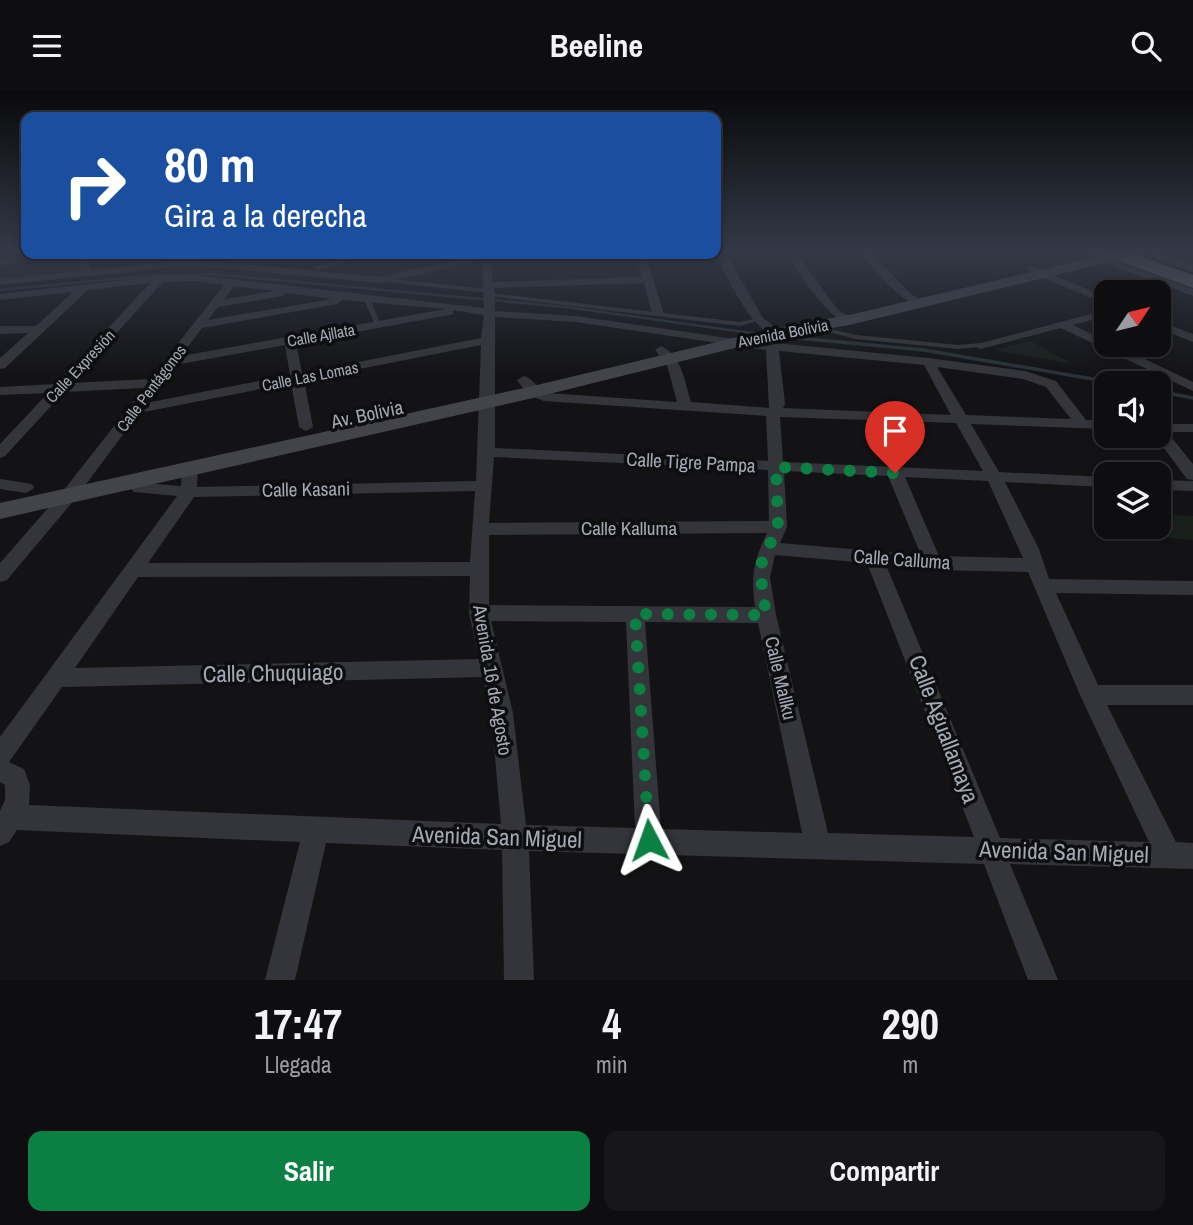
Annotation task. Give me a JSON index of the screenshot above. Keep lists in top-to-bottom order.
{
  "streets": {
    "street": [
      "Avenida Bolivia",
      "Calle Ajllata",
      "Calle Expresión",
      "Calle Las Lomas",
      "Calle Pentágonos",
      "Av. Bolivia",
      "Calle Tigre Pampa",
      "Calle Kasani",
      "Calle Kalluma",
      "Calle Calluma",
      "Calle Chuquiago",
      "Calle Mallku",
      "Avenida 16 de Agosto",
      "Calle Aguallamaya",
      "Avenida San Miguel"
    ]
  },
  "crossings": [
    ["Avenida Bolivia", "Av. Bolivia"],
    ["Avenida Bolivia", "Calle Mallku"],
    ["Calle Ajllata", "Calle Pentágonos"],
    ["Calle Las Lomas", "Calle Pentágonos"],
    ["Calle Las Lomas", "Avenida 16 de Agosto"],
    ["Calle Pentágonos", "Av. Bolivia"],
    ["Av. Bolivia", "Calle Kasani"],
    ["Av. Bolivia", "Avenida 16 de Agosto"],
    ["Calle Tigre Pampa", "Calle Mallku"],
    ["Calle Tigre Pampa", "Avenida 16 de Agosto"],
    ["Calle Kasani", "Avenida 16 de Agosto"],
    ["Calle Kalluma", "Calle Mallku"],
    ["Calle Kalluma", "Avenida 16 de Agosto"],
    ["Calle Calluma", "Calle Mallku"],
    ["Calle Calluma", "Calle Aguallamaya"],
    ["Calle Chuquiago", "Avenida 16 de Agosto"],
    ["Calle Mallku", "Avenida San Miguel"],
    ["Avenida 16 de Agosto", "Avenida San Miguel"],
    ["Calle Aguallamaya", "Avenida San Miguel"]
  ],
  "north": "top right",
  "page": {
    "header": "Beeline",
    "turn": ["80 m", "Gira a la derecha"],
    "eta": [
      "17:47",
      "Llegada",
      "4",
      "min",
      "290",
      "m"
    ],
    "buttons": ["Salir", "Compartir"]
  }
}
